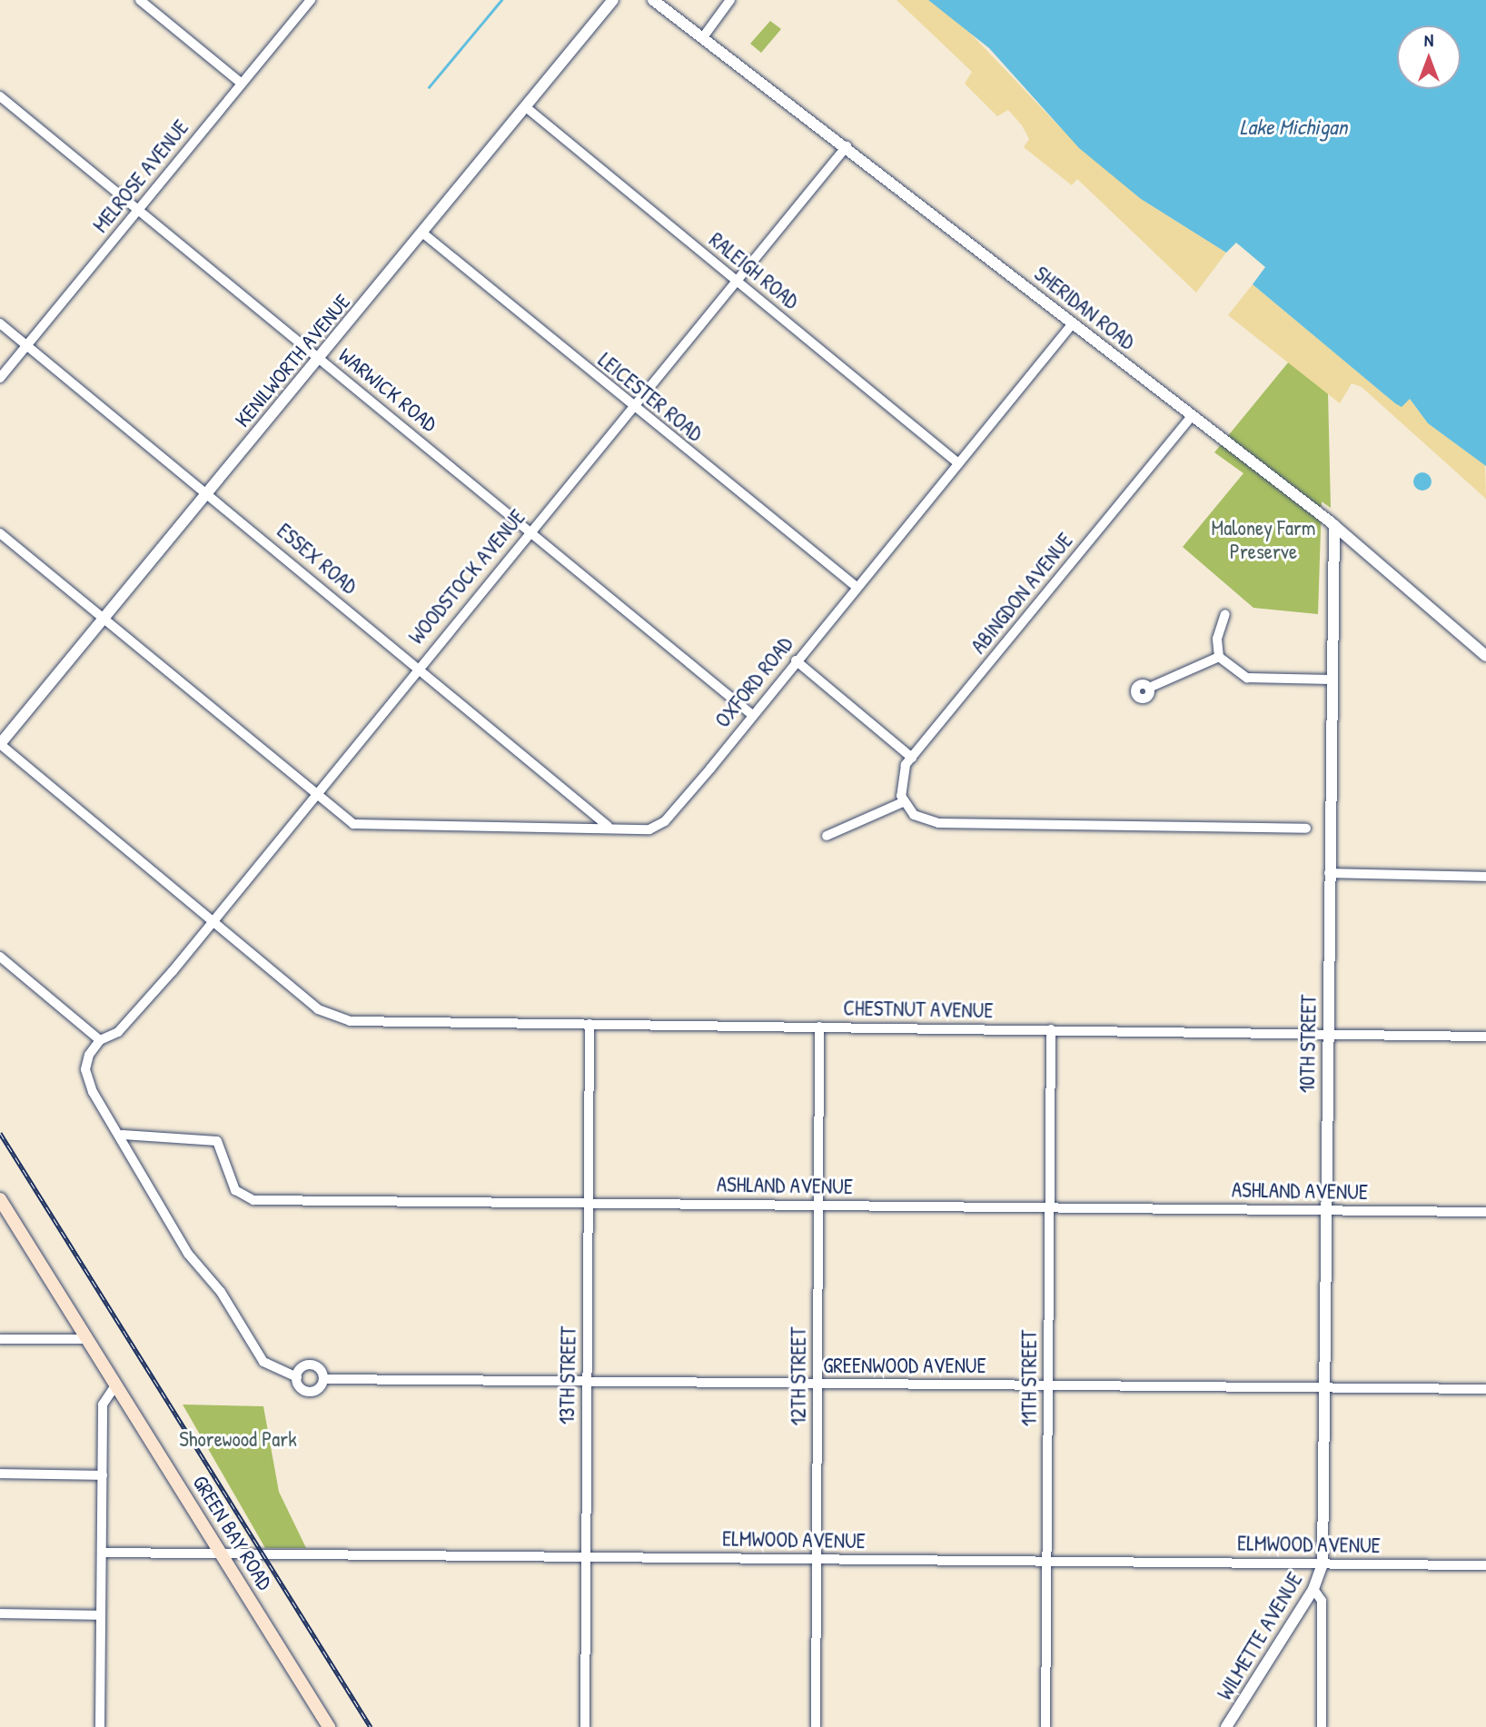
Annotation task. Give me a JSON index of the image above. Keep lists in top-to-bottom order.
{
  "streets": {
    "main road": ["GREEN BAY ROAD"],
    "street": [
      "MELROSE AVENUE",
      "RALEIGH ROAD",
      "SHERIDAN ROAD",
      "KENILWORTH AVENUE",
      "WARWICK ROAD",
      "LEICESTER ROAD",
      "ESSEX ROAD",
      "WOODSTOCK AVENUE",
      "ABINGDON AVENUE",
      "OXFORD ROAD",
      "CHESTNUT AVENUE",
      "10TH STREET",
      "ASHLAND AVENUE",
      "GREENWOOD AVENUE",
      "13TH STREET",
      "12TH STREET",
      "11TH STREET",
      "ELMWOOD AVENUE",
      "WILMETTE AVENUE"
    ]
  },
  "crossings": [
    ["MELROSE AVENUE", "WARWICK ROAD"],
    ["MELROSE AVENUE", "ESSEX ROAD"],
    ["RALEIGH ROAD", "KENILWORTH AVENUE"],
    ["RALEIGH ROAD", "WOODSTOCK AVENUE"],
    ["RALEIGH ROAD", "OXFORD ROAD"],
    ["SHERIDAN ROAD", "WOODSTOCK AVENUE"],
    ["SHERIDAN ROAD", "ABINGDON AVENUE"],
    ["SHERIDAN ROAD", "OXFORD ROAD"],
    ["SHERIDAN ROAD", "10TH STREET"],
    ["KENILWORTH AVENUE", "WARWICK ROAD"],
    ["KENILWORTH AVENUE", "LEICESTER ROAD"],
    ["KENILWORTH AVENUE", "ESSEX ROAD"],
    ["KENILWORTH AVENUE", "CHESTNUT AVENUE"],
    ["WARWICK ROAD", "WOODSTOCK AVENUE"],
    ["WARWICK ROAD", "OXFORD ROAD"],
    ["LEICESTER ROAD", "WOODSTOCK AVENUE"],
    ["LEICESTER ROAD", "OXFORD ROAD"],
    ["ESSEX ROAD", "WOODSTOCK AVENUE"],
    ["ESSEX ROAD", "OXFORD ROAD"],
    ["WOODSTOCK AVENUE", "OXFORD ROAD"],
    ["WOODSTOCK AVENUE", "CHESTNUT AVENUE"],
    ["CHESTNUT AVENUE", "10TH STREET"],
    ["CHESTNUT AVENUE", "13TH STREET"],
    ["CHESTNUT AVENUE", "12TH STREET"],
    ["CHESTNUT AVENUE", "11TH STREET"],
    ["10TH STREET", "ASHLAND AVENUE"],
    ["10TH STREET", "GREENWOOD AVENUE"],
    ["10TH STREET", "ELMWOOD AVENUE"],
    ["10TH STREET", "WILMETTE AVENUE"],
    ["ASHLAND AVENUE", "13TH STREET"],
    ["ASHLAND AVENUE", "12TH STREET"],
    ["ASHLAND AVENUE", "11TH STREET"],
    ["GREENWOOD AVENUE", "13TH STREET"],
    ["GREENWOOD AVENUE", "12TH STREET"],
    ["GREENWOOD AVENUE", "11TH STREET"],
    ["13TH STREET", "ELMWOOD AVENUE"],
    ["12TH STREET", "ELMWOOD AVENUE"],
    ["11TH STREET", "ELMWOOD AVENUE"],
    ["GREEN BAY ROAD", "ELMWOOD AVENUE"],
    ["ELMWOOD AVENUE", "WILMETTE AVENUE"]
  ],
  "water": ["Lake Michigan"],
  "parks": ["Maloney Farm Preserve", "Shorewood Park"],
  "north": "top"
}
